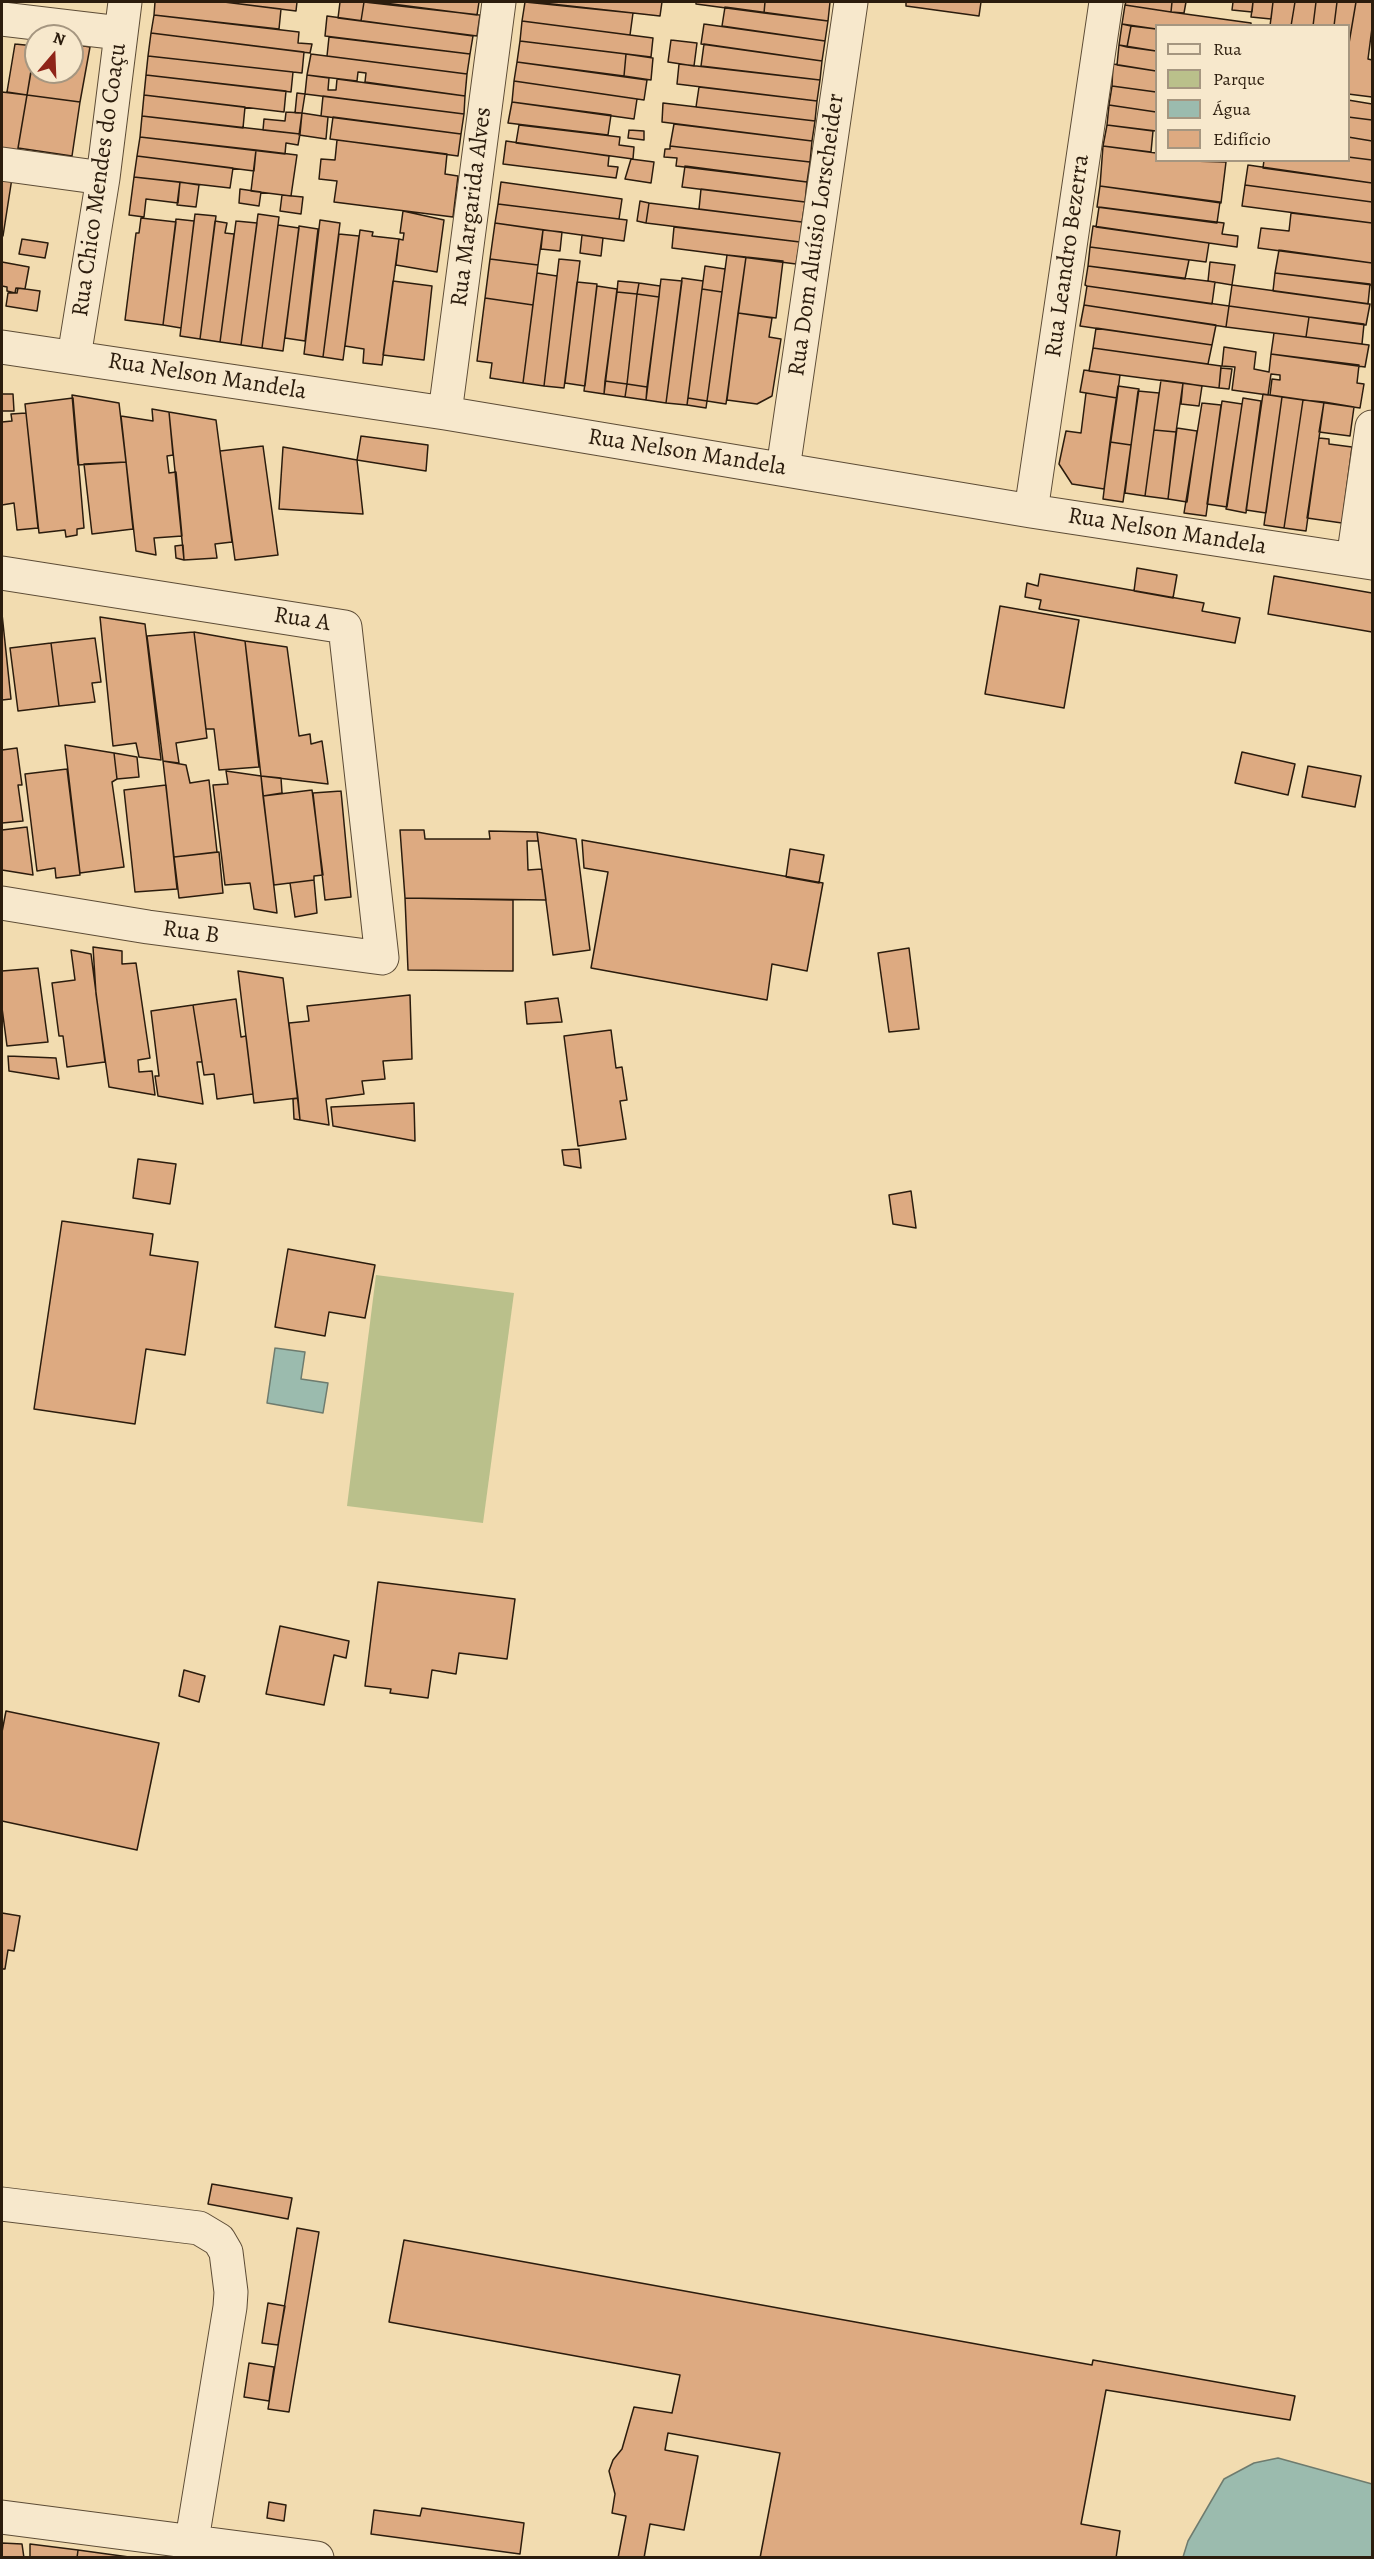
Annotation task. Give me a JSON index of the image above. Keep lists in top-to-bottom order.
{
  "streets": {
    "street": [
      "Rua Chico Mendes do Coaçu",
      "Rua Margarida Alves",
      "Rua Dom Aluísio Lorscheider",
      "Rua Leandro Bezerra",
      "Rua Nelson Mandela",
      "Rua A",
      "Rua B"
    ]
  },
  "crossings": [
    ["Rua Chico Mendes do Coaçu", "Rua Nelson Mandela"],
    ["Rua Margarida Alves", "Rua Nelson Mandela"],
    ["Rua Dom Aluísio Lorscheider", "Rua Nelson Mandela"],
    ["Rua Leandro Bezerra", "Rua Nelson Mandela"],
    ["Rua A", "Rua B"]
  ],
  "legend": [
    "Rua",
    "Parque",
    "Água",
    "Edifício"
  ],
  "north": "top"
}
